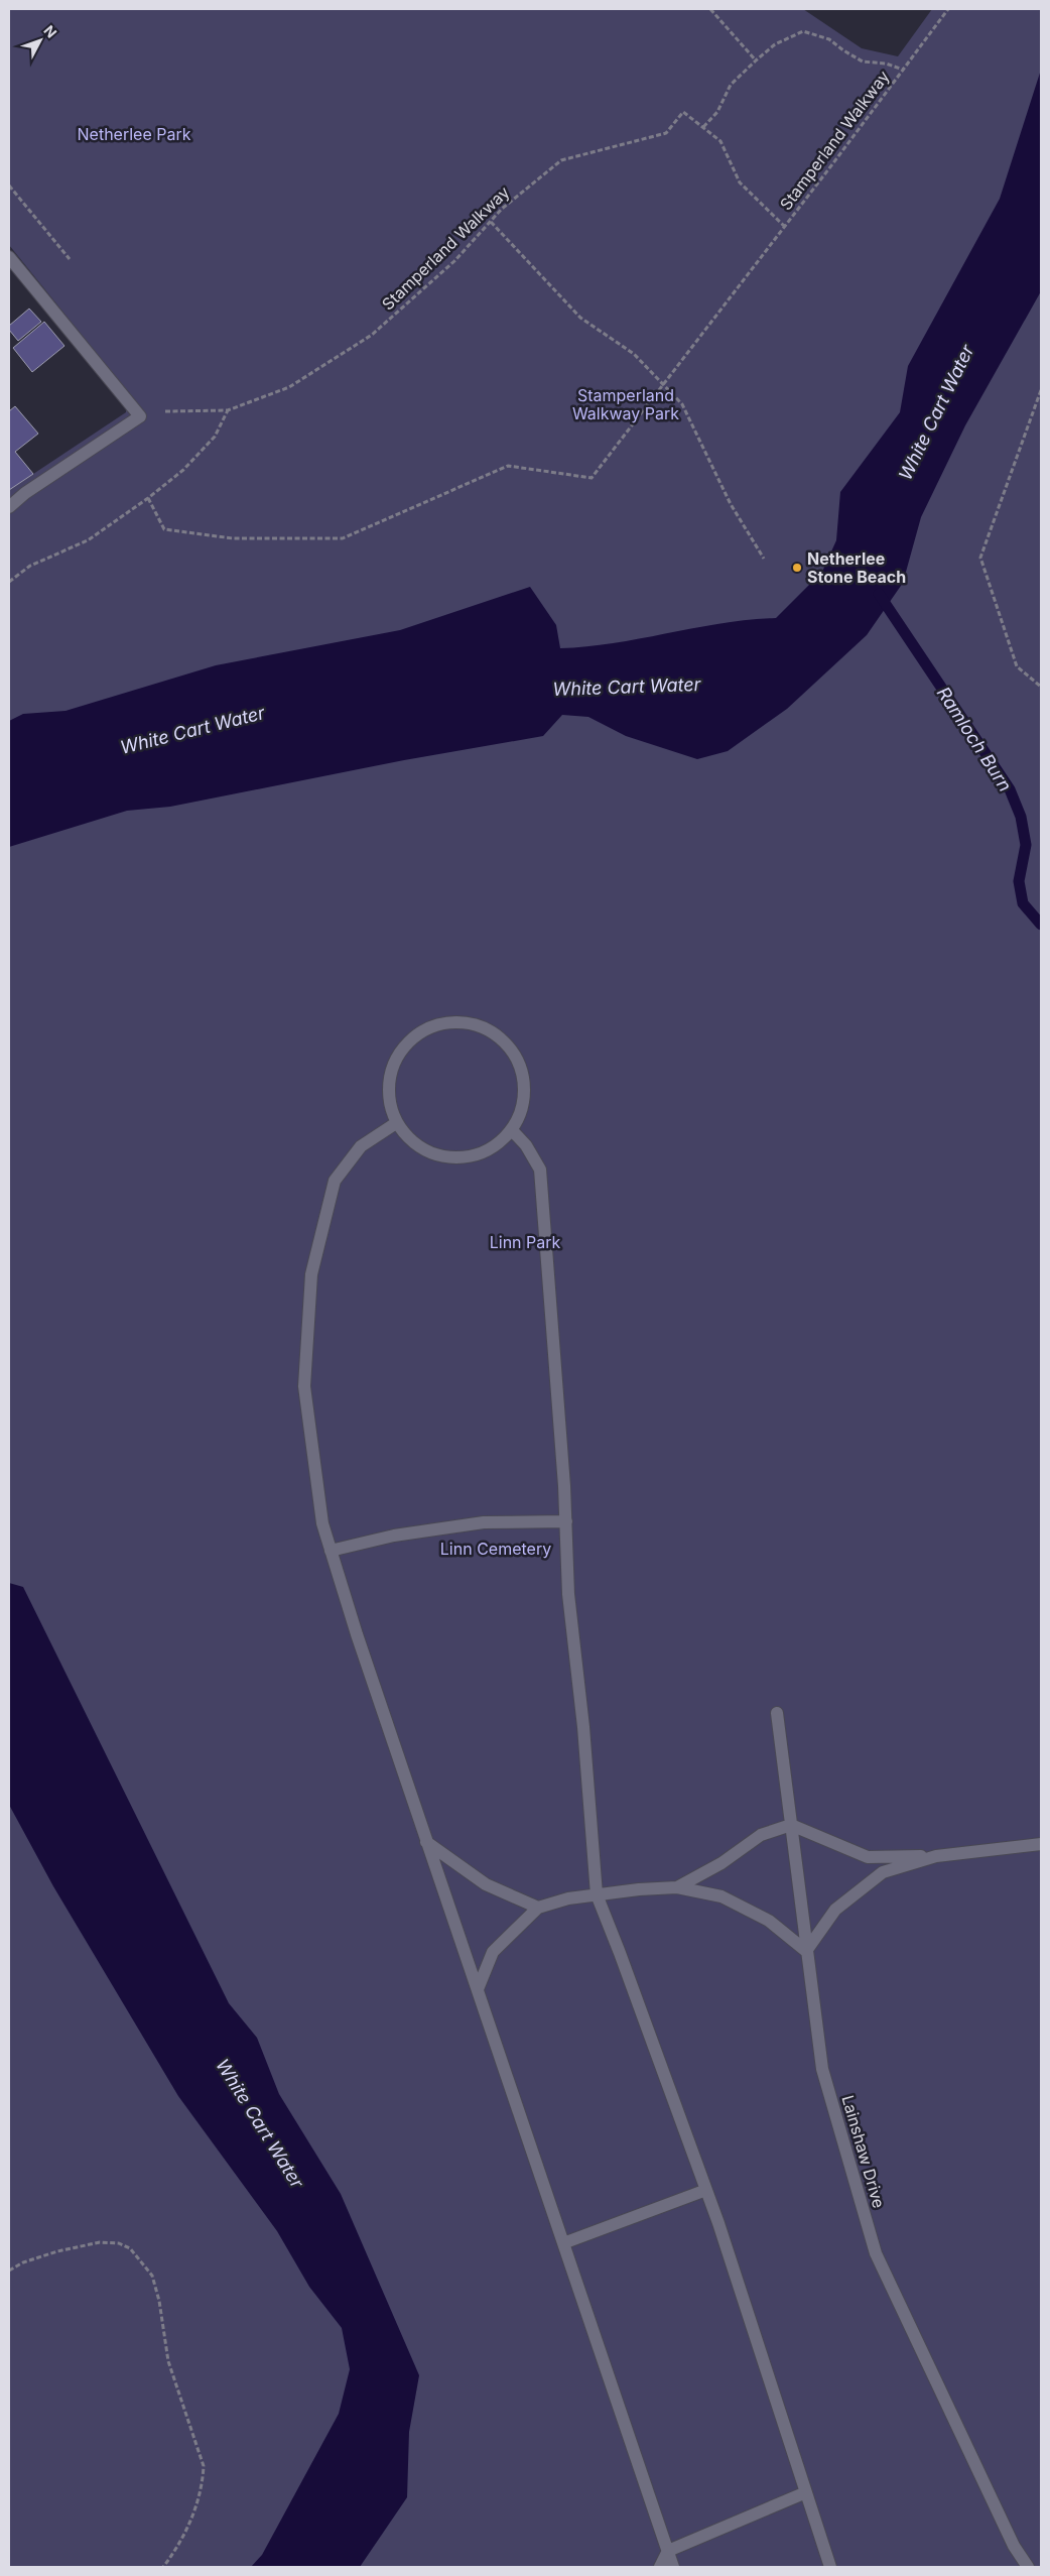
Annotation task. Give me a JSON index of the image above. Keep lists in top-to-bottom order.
{
  "streets": {
    "lane": ["Lainshaw Drive"],
    "path": ["Stamperland Walkway"]
  },
  "water": ["White Cart Water", "Ramloch Burn"],
  "parks": [
    "Netherlee Park",
    "Stamperland Walkway Park",
    "Linn Park",
    "Linn Cemetery"
  ],
  "places": ["Netherlee Stone Beach"],
  "north": "top right"
}
